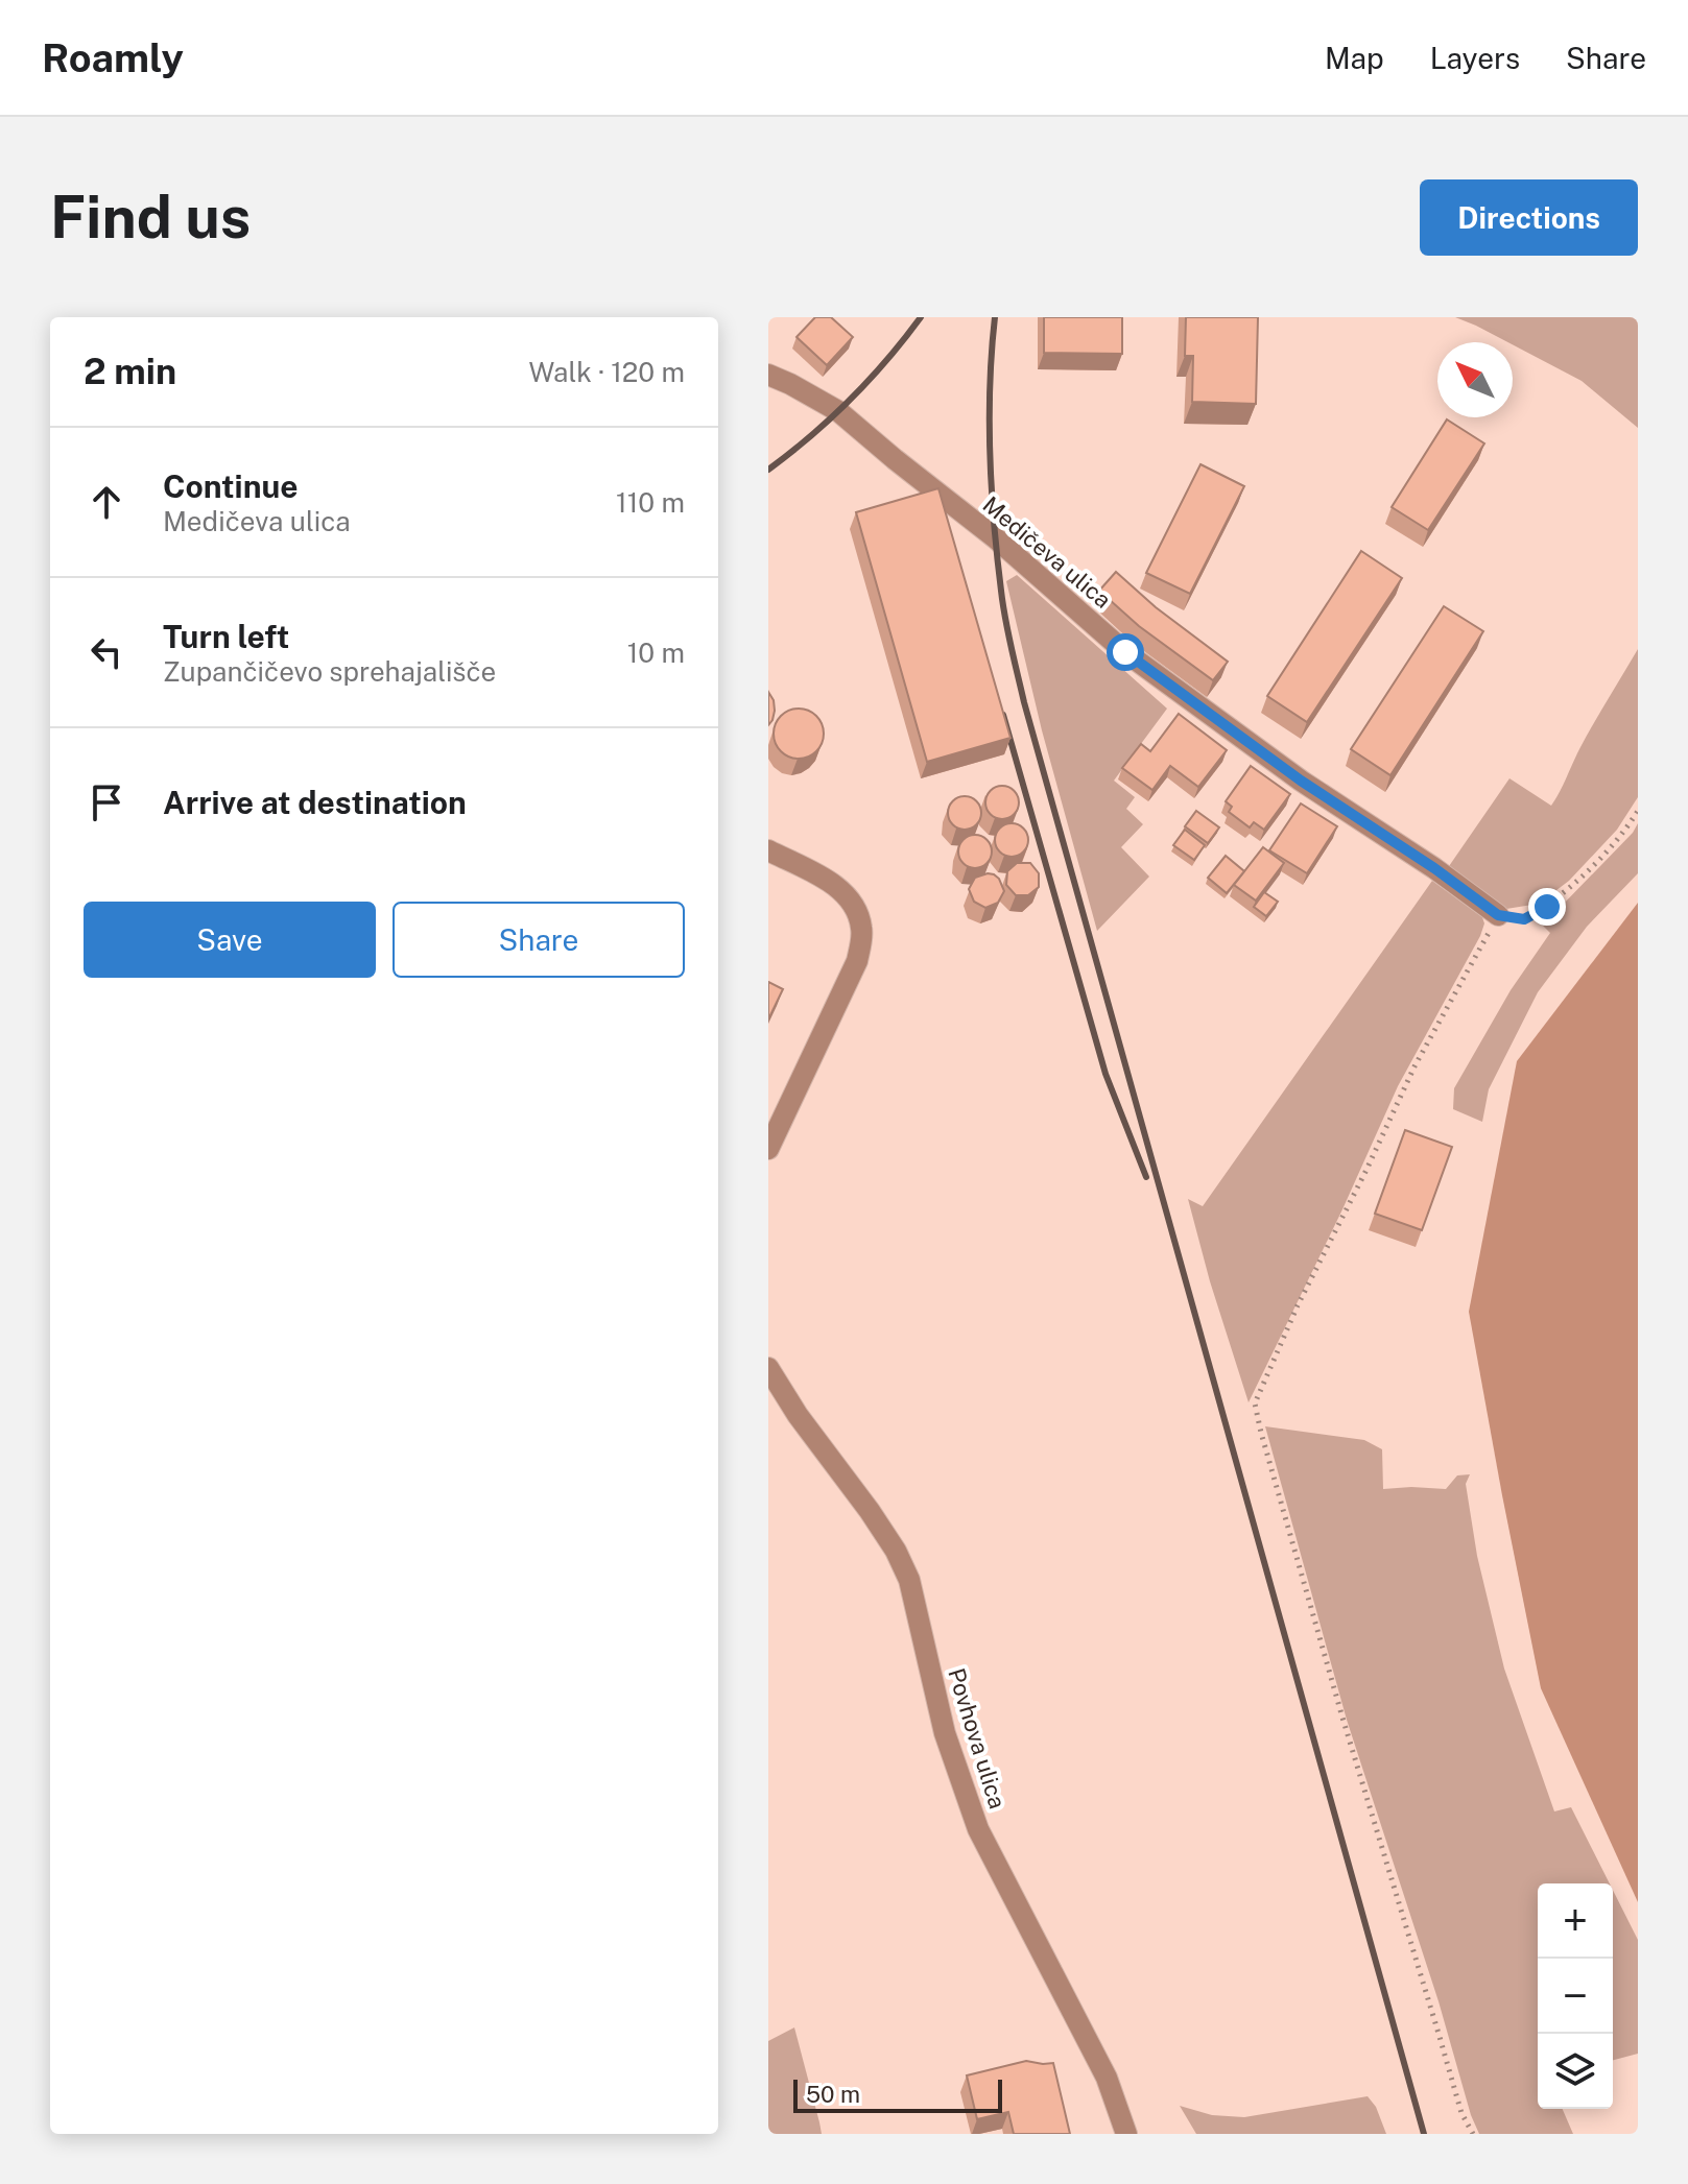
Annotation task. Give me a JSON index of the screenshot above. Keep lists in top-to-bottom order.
{
  "streets": {
    "street": ["Medičeva ulica", "Povhova ulica"]
  },
  "scale_bar": "50 m",
  "north": "top left",
  "page": {
    "header": "Roamly",
    "nav": ["Map", "Layers", "Share"],
    "buttons": [
      "Directions",
      ["Save", "Share"]
    ],
    "title": "Find us",
    "heading": ["2 min", "Walk · 120 m"],
    "list": [
      ["Continue", "Medičeva ulica", "110 m"],
      ["Turn left", "Zupančičevo sprehajališče", "10 m"],
      "Arrive at destination"
    ],
    "map_buttons": ["+", "−"],
    "scale": "50 m"
  }
}
